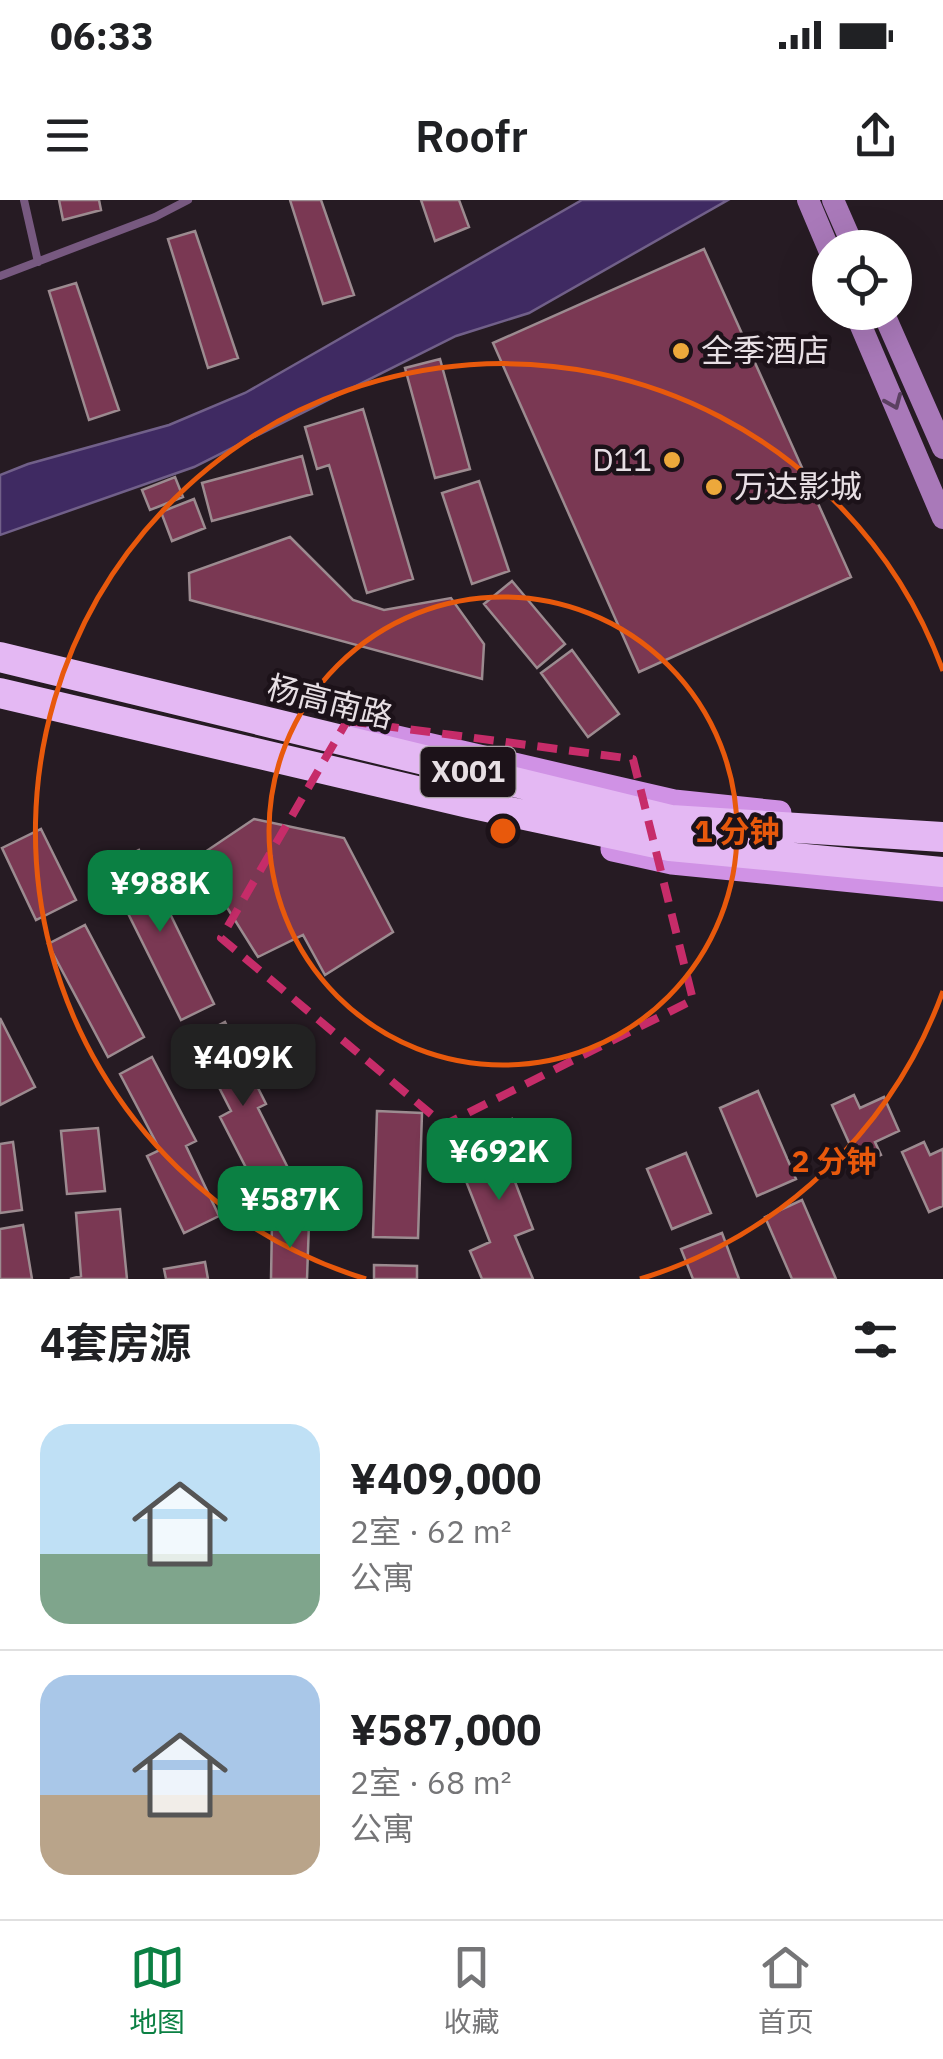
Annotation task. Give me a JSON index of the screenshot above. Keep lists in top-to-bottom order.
{
  "streets": {
    "highway": ["杨高南路", "X001"]
  },
  "places": ["全季酒店", "D11", "万达影城"],
  "page": {
    "status": "06:33",
    "header": "Roofr",
    "price": [
      "¥988K",
      "¥409K",
      "¥692K",
      "¥587K"
    ],
    "heading": "4套房源",
    "list": [
      {
        "name": "¥409,000",
        "note": "2室 · 62 m² · 公寓"
      },
      {
        "name": "¥587,000",
        "note": "2室 · 68 m² · 公寓"
      }
    ],
    "tabs": ["地图", "收藏", "首页"]
  },
  "rings": ["1 分钟", "2 分钟"]
}
